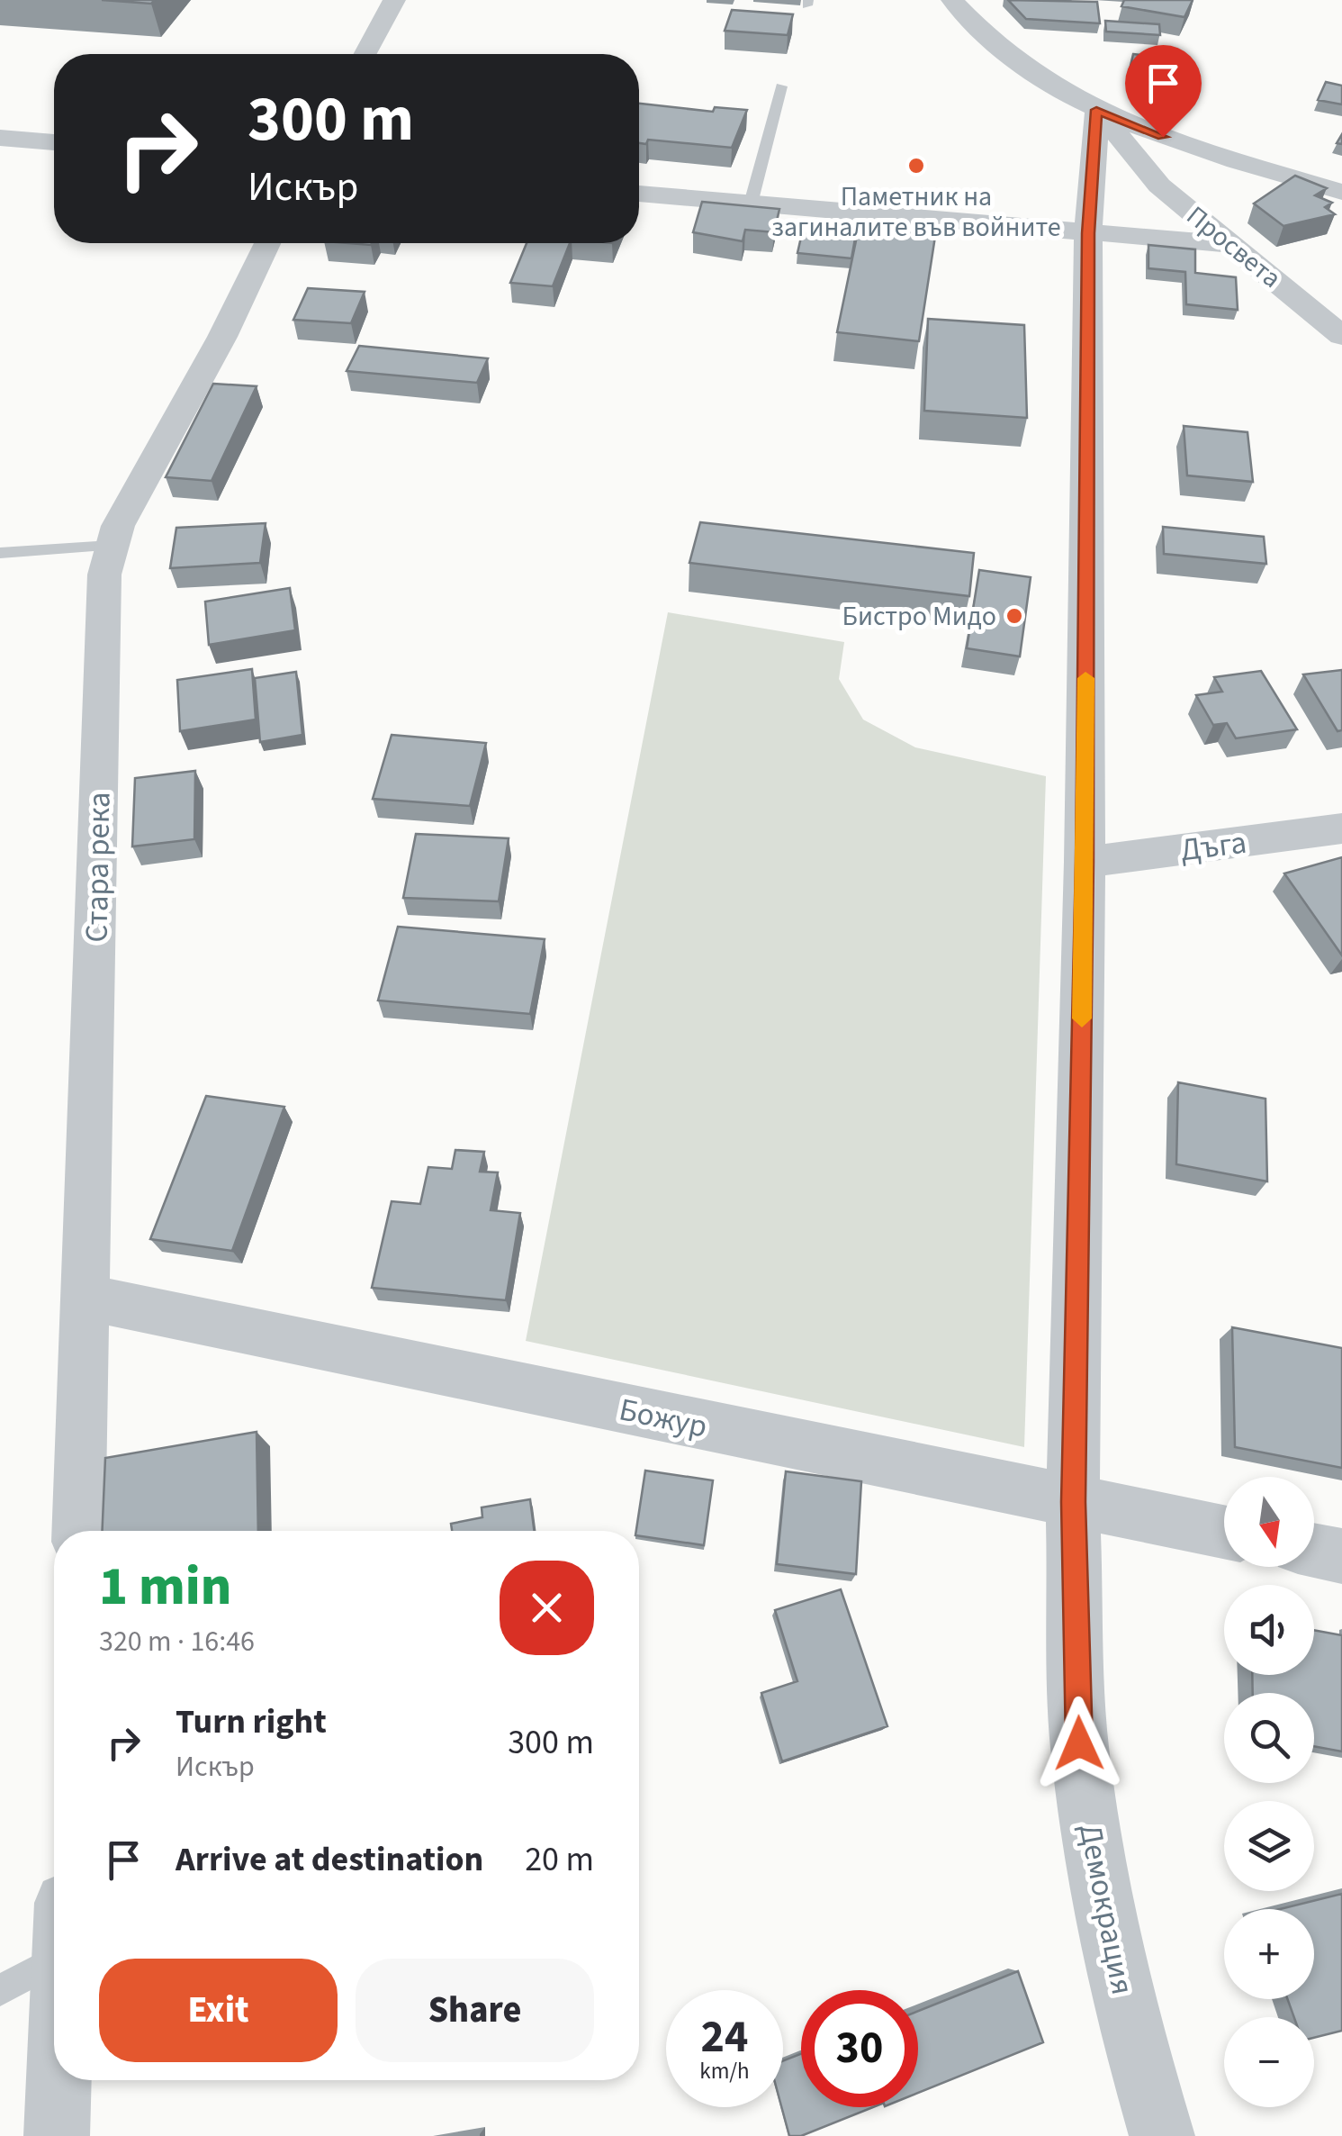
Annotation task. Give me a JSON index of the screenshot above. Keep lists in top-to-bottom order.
{
  "streets": {
    "street": [
      "Просвета",
      "Дъга",
      "Стара река",
      "Божур",
      "Демокрация"
    ]
  },
  "crossings": [
    ["Просвета", "Демокрация"],
    ["Дъга", "Демокрация"],
    ["Стара река", "Божур"],
    ["Божур", "Демокрация"]
  ],
  "places": ["Паметник на загиналите във войните", "Бистро Мидо"],
  "north": "bottom",
  "page": {
    "turn": ["300 m", "Искър"],
    "map_buttons": ["+", "−"],
    "heading": ["1 min", "320 m · 16:46"],
    "list": [
      {
        "name": "Turn right",
        "note": "Искър",
        "value": "300 m"
      },
      {
        "name": "Arrive at destination",
        "value": "20 m"
      }
    ],
    "buttons": ["Exit", "Share"],
    "speed": "24 km/h",
    "limit": "30"
  }
}
